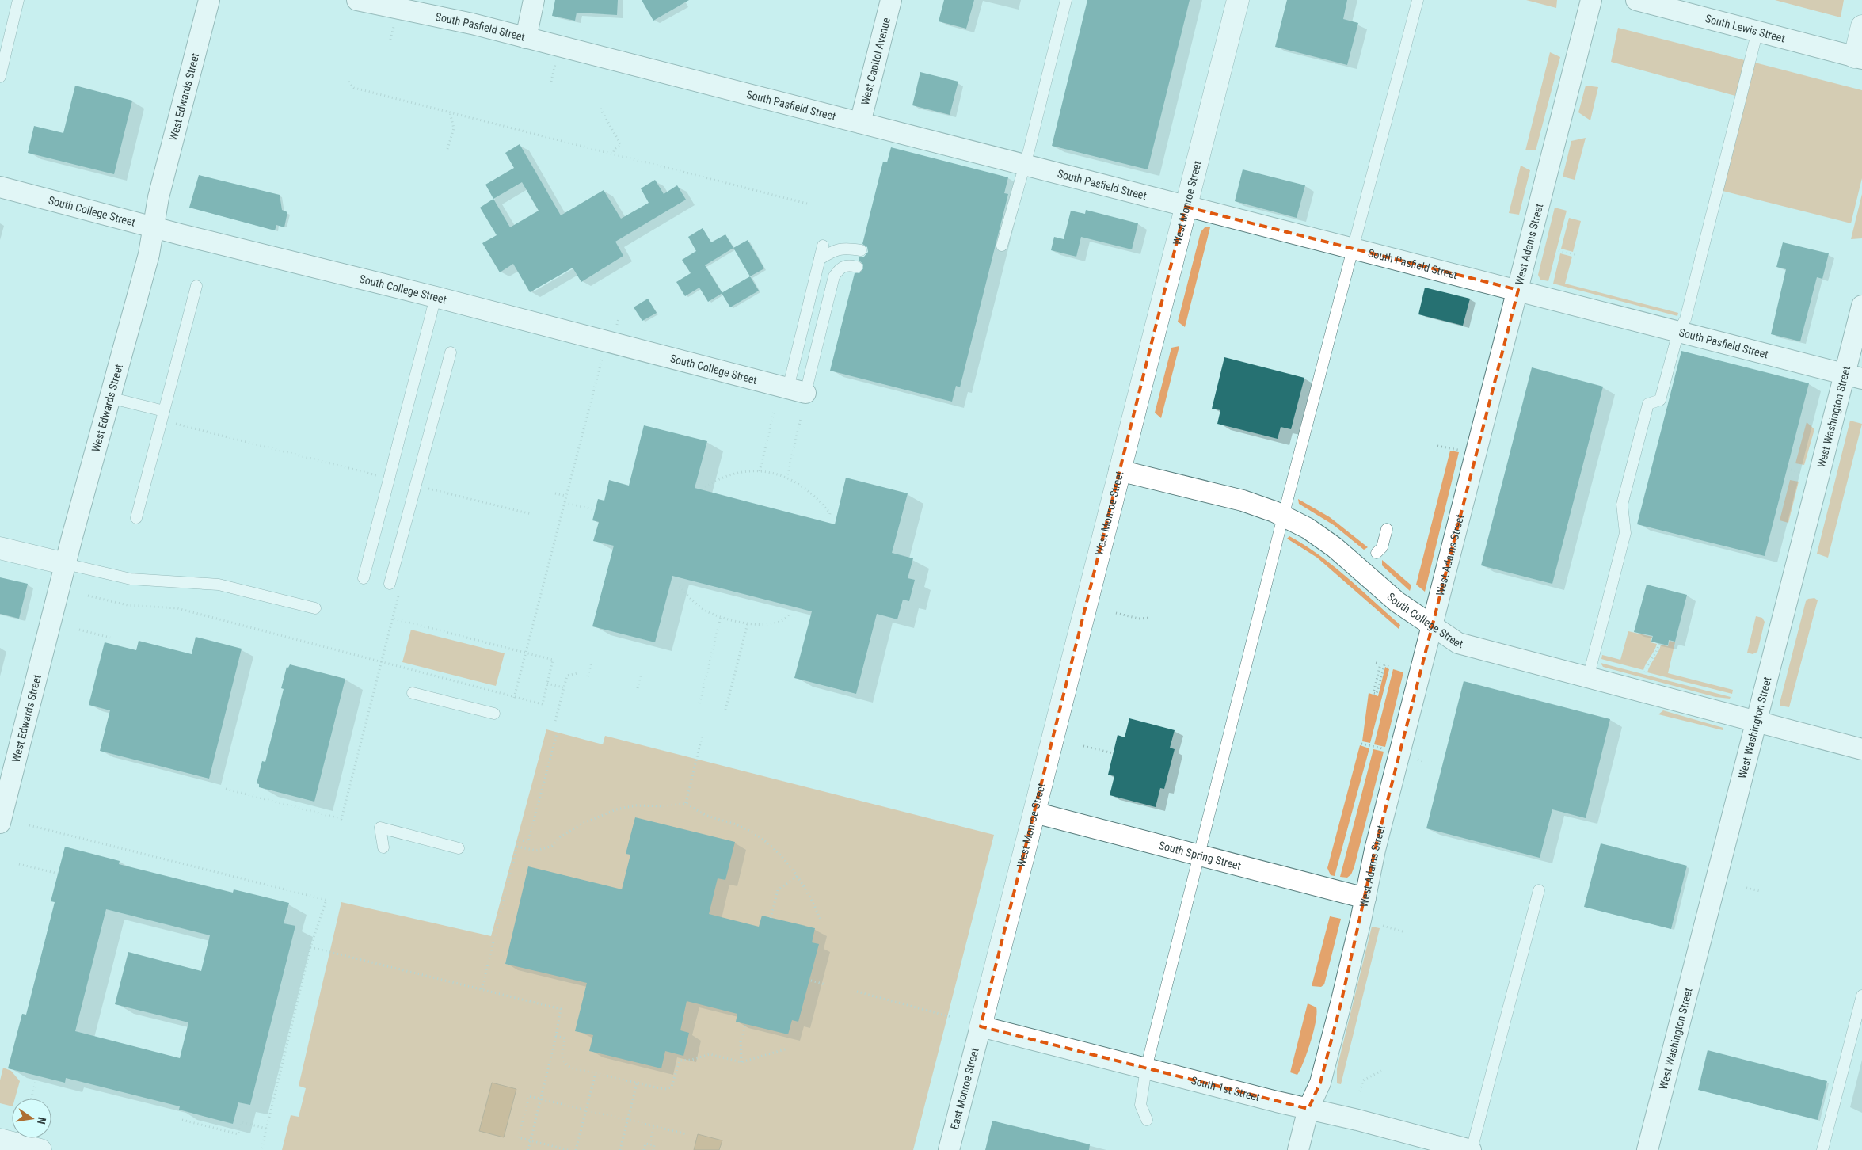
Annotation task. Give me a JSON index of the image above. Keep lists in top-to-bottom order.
{
  "streets": {
    "street": [
      "South Pasfield Street",
      "South Lewis Street",
      "West Capitol Avenue",
      "West Edwards Street",
      "West Monroe Street",
      "South College Street",
      "West Adams Street",
      "West Washington Street",
      "South Spring Street",
      "East Monroe Street",
      "South 1st Street"
    ]
  },
  "crossings": [
    ["South Pasfield Street", "West Capitol Avenue"],
    ["South Pasfield Street", "West Monroe Street"],
    ["South Pasfield Street", "West Adams Street"],
    ["South Pasfield Street", "West Washington Street"],
    ["West Edwards Street", "South College Street"],
    ["West Monroe Street", "South College Street"],
    ["West Monroe Street", "South Spring Street"],
    ["West Monroe Street", "East Monroe Street"],
    ["West Monroe Street", "South 1st Street"],
    ["South College Street", "West Adams Street"],
    ["South College Street", "West Washington Street"],
    ["West Adams Street", "South Spring Street"],
    ["West Adams Street", "South 1st Street"],
    ["East Monroe Street", "South 1st Street"]
  ],
  "north": "right"
}
